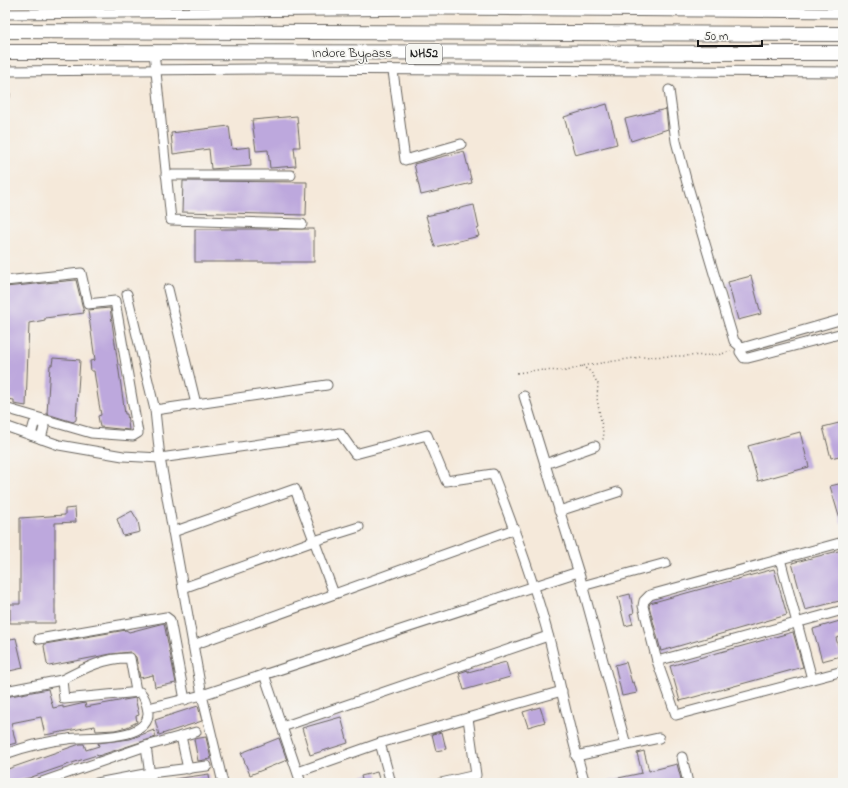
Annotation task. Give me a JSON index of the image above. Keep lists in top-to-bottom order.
{
  "streets": {
    "highway": ["Indore Bypass", "NH52"]
  },
  "scale_bar": "50 m"
}
